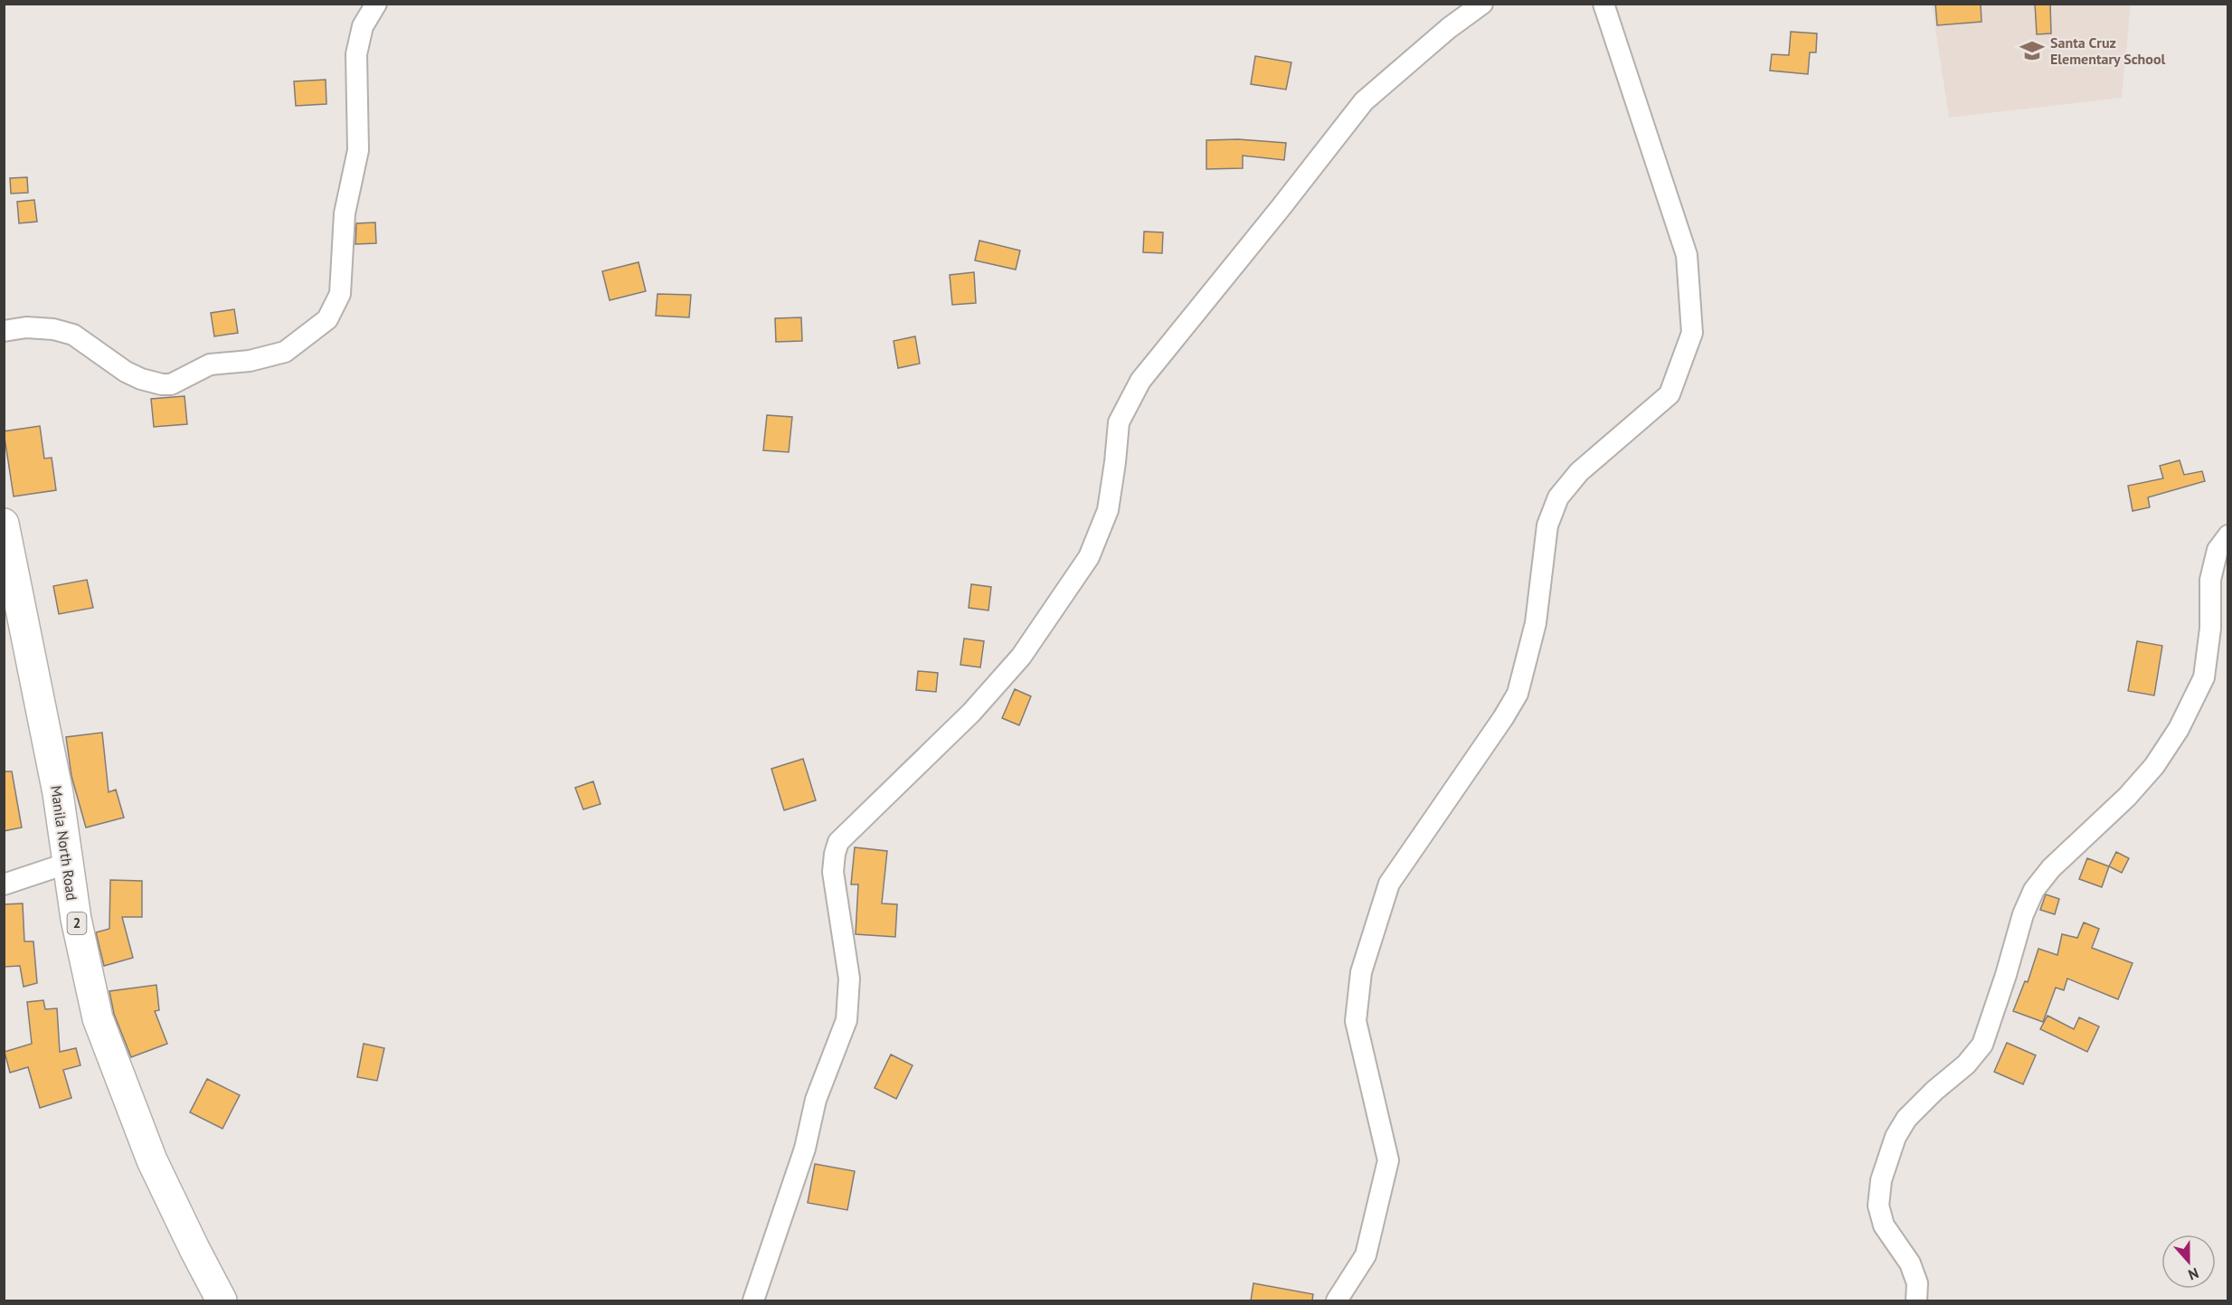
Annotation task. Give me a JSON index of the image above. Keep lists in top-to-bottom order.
{
  "streets": {
    "highway": ["Manila North Road", "2"]
  },
  "places": {
    "school or university": ["Santa Cruz Elementary School"]
  },
  "north": "bottom"
}
